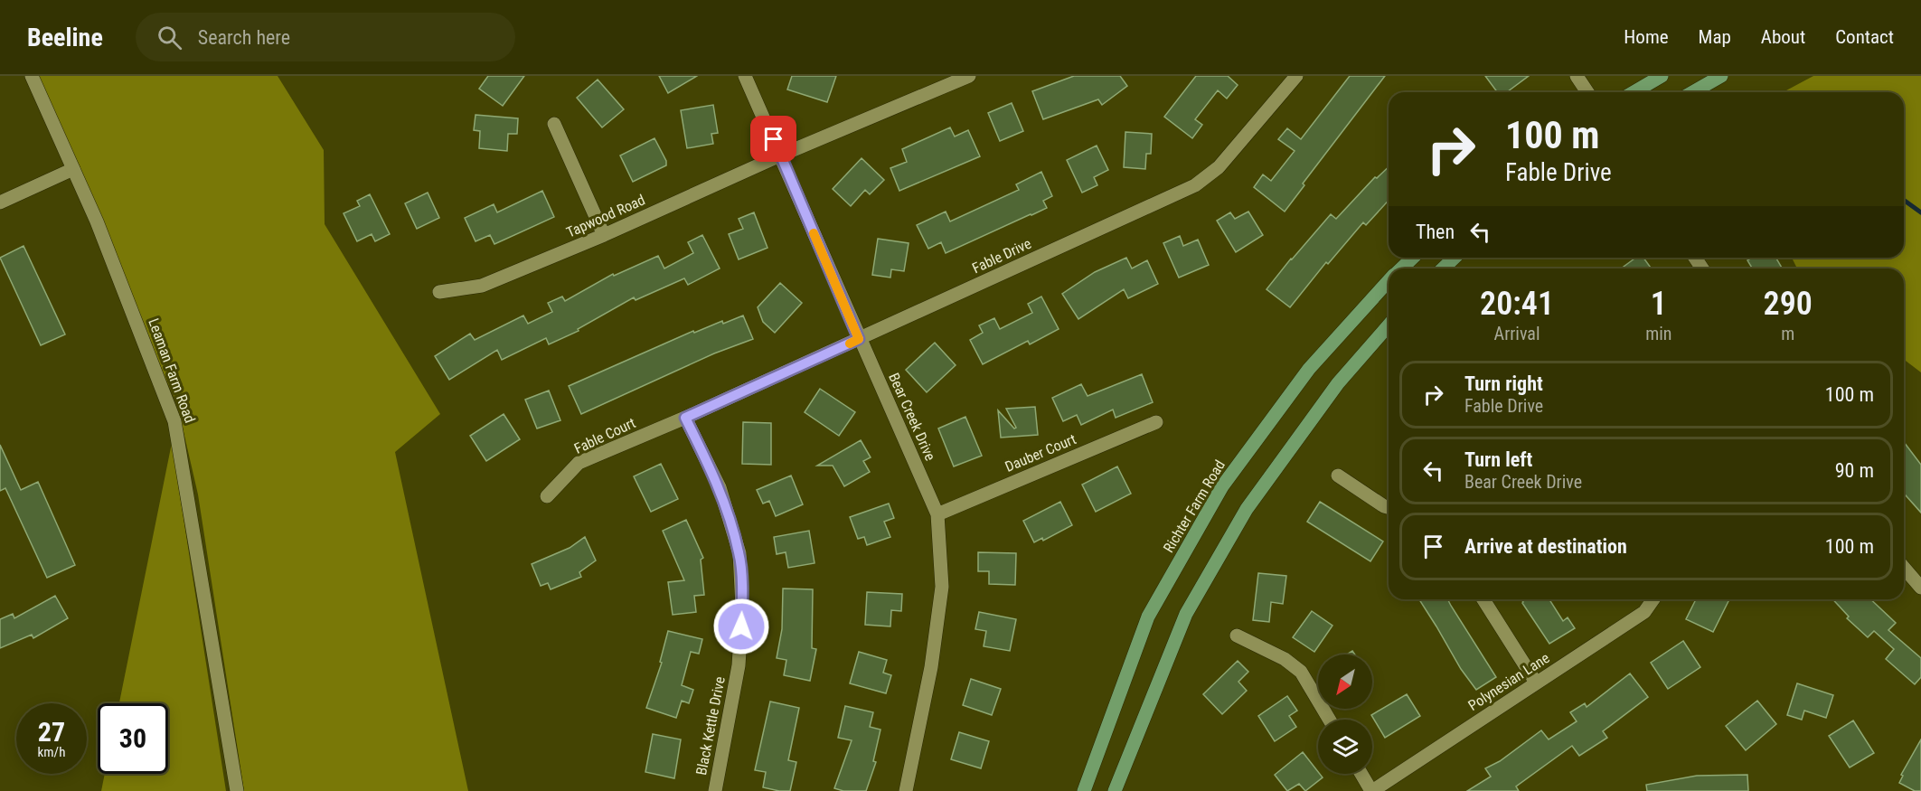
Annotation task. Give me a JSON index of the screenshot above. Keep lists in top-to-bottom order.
{
  "streets": {
    "main road": ["Richter Farm Road"],
    "street": [
      "Tapwood Road",
      "Fable Drive",
      "Leaman Farm Road",
      "Bear Creek Drive",
      "Fable Court",
      "Dauber Court",
      "Polynesian Lane",
      "Black Kettle Drive"
    ]
  },
  "crossings": [
    ["Tapwood Road", "Bear Creek Drive"],
    ["Fable Drive", "Bear Creek Drive"],
    ["Fable Drive", "Fable Court"],
    ["Fable Drive", "Black Kettle Drive"],
    ["Bear Creek Drive", "Dauber Court"],
    ["Fable Court", "Black Kettle Drive"]
  ],
  "north": "bottom left",
  "page": {
    "header": "Beeline",
    "search": "Search here",
    "nav": [
      "Home",
      "Map",
      "About",
      "Contact"
    ],
    "turn": ["100 m", "Fable Drive"],
    "then": "Then",
    "eta": [
      "20:41",
      "Arrival",
      "1",
      "min",
      "290",
      "m"
    ],
    "list": [
      {
        "name": "Turn right",
        "note": "Fable Drive",
        "value": "100 m"
      },
      {
        "name": "Turn left",
        "note": "Bear Creek Drive",
        "value": "90 m"
      },
      {
        "name": "Arrive at destination",
        "value": "100 m"
      }
    ],
    "speed": "27 km/h",
    "limit": "30"
  }
}
